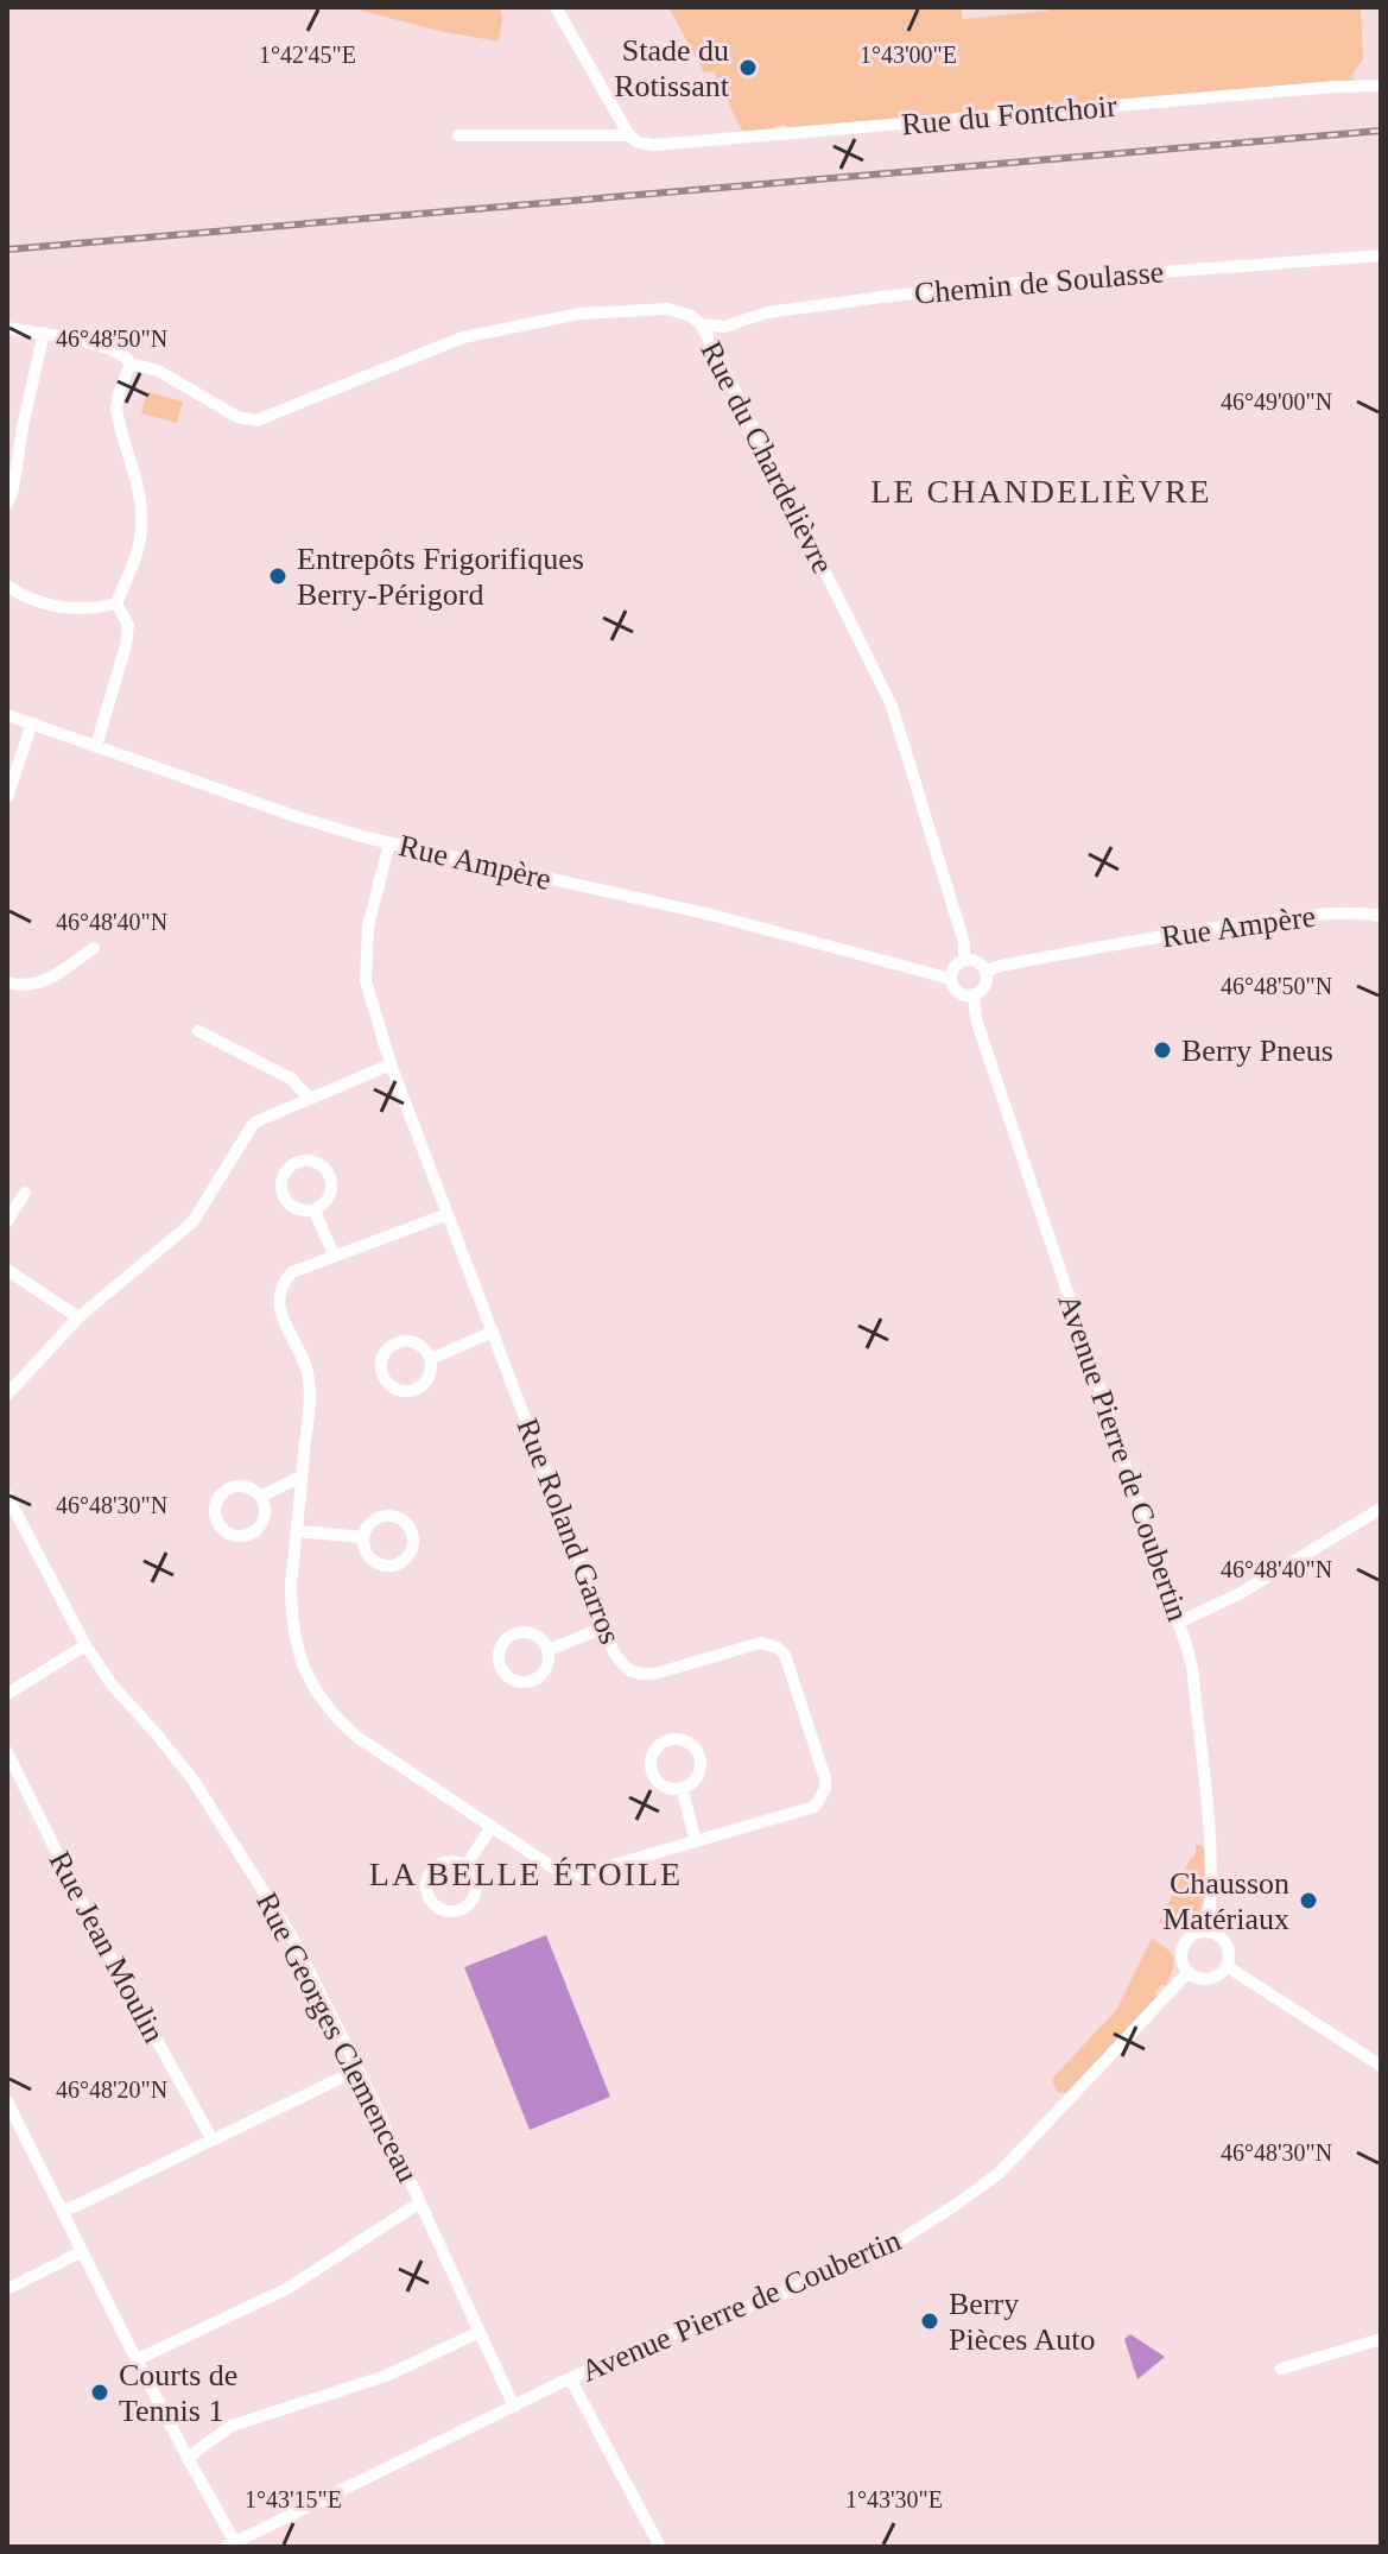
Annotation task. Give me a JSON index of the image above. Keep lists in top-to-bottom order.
{
  "streets": {
    "street": [
      "Rue du Fontchoir",
      "Chemin de Soulasse",
      "Rue du Chardelièvre",
      "Rue Ampère",
      "Avenue Pierre de Coubertin",
      "Rue Roland Garros",
      "Rue Jean Moulin",
      "Rue Georges Clemenceau"
    ]
  },
  "crossings": [
    ["Chemin de Soulasse", "Rue du Chardelièvre"],
    ["Rue du Chardelièvre", "Rue Ampère"],
    ["Rue du Chardelièvre", "Avenue Pierre de Coubertin"],
    ["Rue Ampère", "Avenue Pierre de Coubertin"],
    ["Rue Ampère", "Rue Roland Garros"],
    ["Avenue Pierre de Coubertin", "Rue Georges Clemenceau"]
  ],
  "districts": ["LE CHANDELIÈVRE", "LA BELLE ÉTOILE"],
  "places": [
    "Stade du Rotissant",
    "Entrepôts Frigorifiques Berry-Périgord",
    "Berry Pneus",
    "Chausson Matériaux",
    "Berry Pièces Auto",
    "Courts de Tennis 1"
  ],
  "coordinates": [
    "1°42'45\"E",
    "1°43'00\"E",
    "46°48'50\"N",
    "46°49'00\"N",
    "46°48'40\"N",
    "46°48'30\"N",
    "46°48'20\"N",
    "1°43'15\"E",
    "1°43'30\"E"
  ]
}
